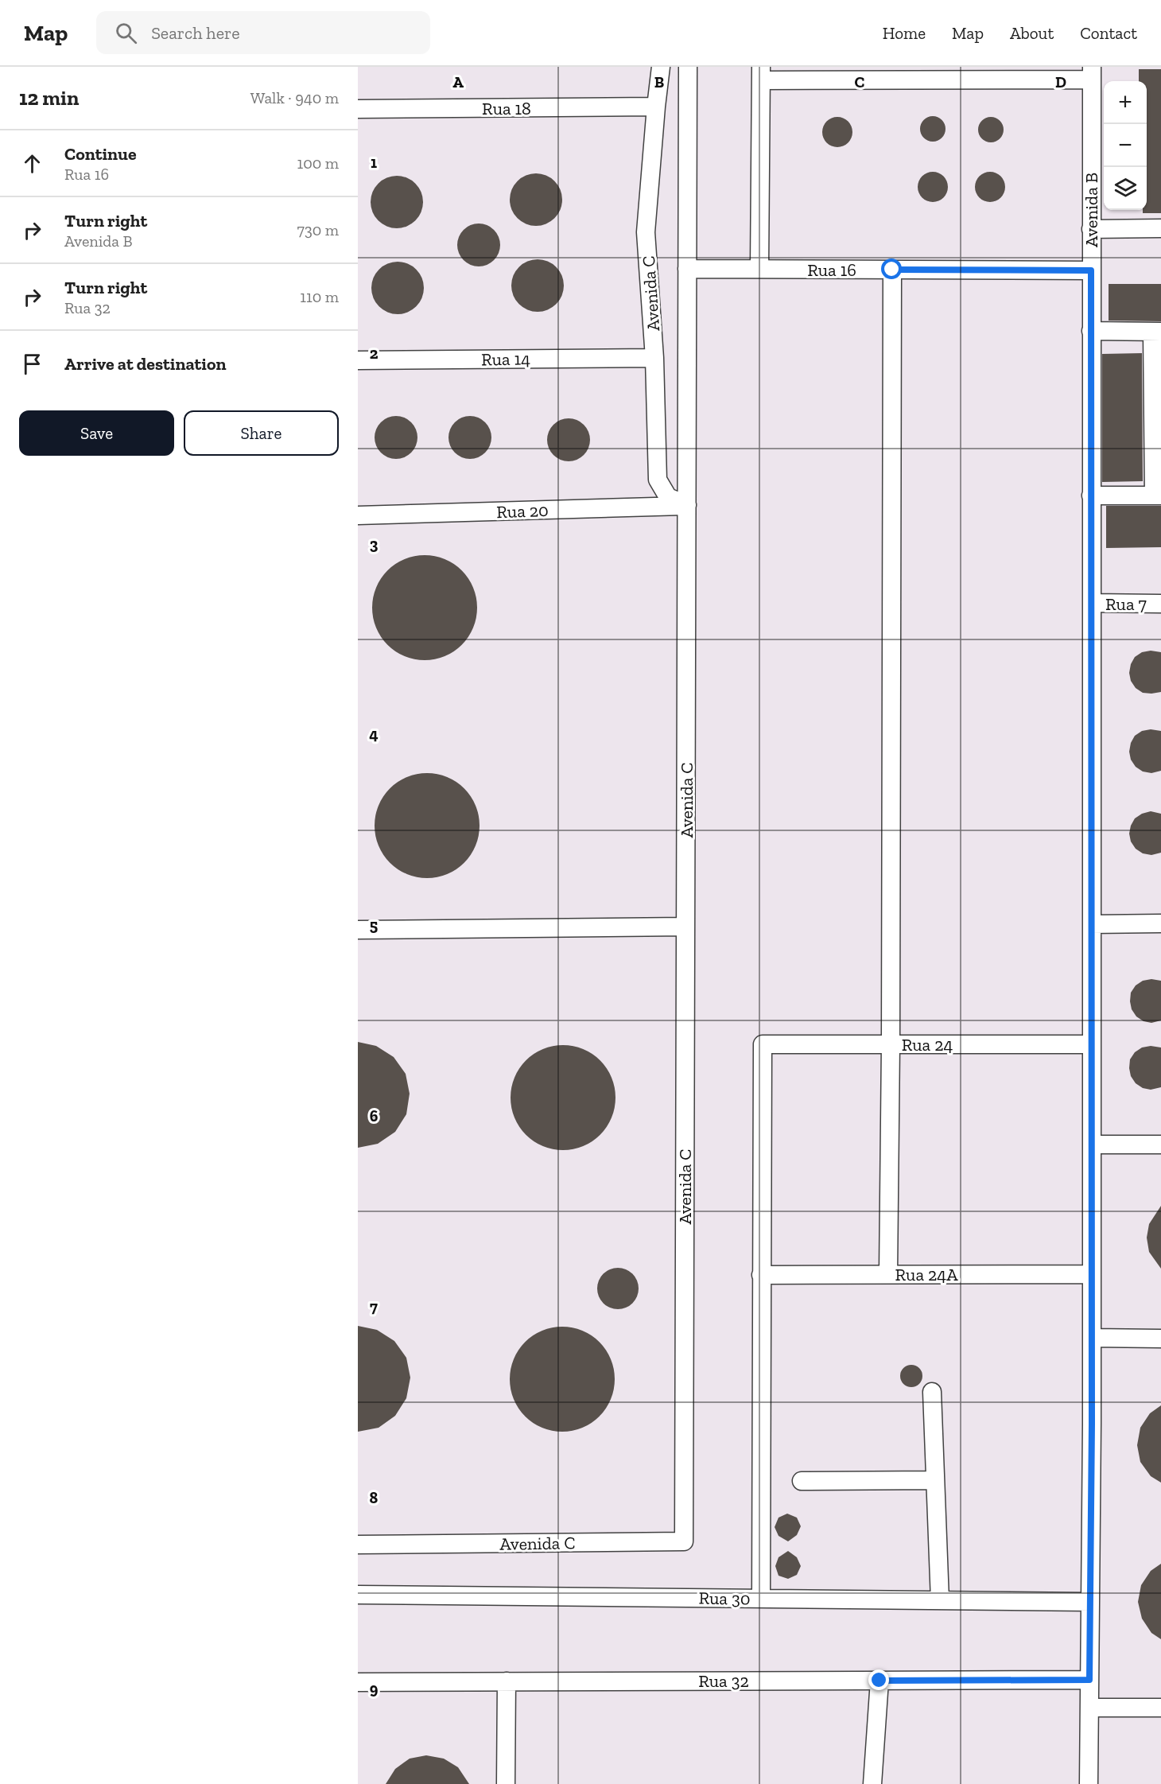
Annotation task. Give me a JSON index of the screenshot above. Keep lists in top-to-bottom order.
{
  "streets": {
    "lane": [
      "Rua 18",
      "Avenida B",
      "Rua 16",
      "Avenida C",
      "Rua 14",
      "Rua 20",
      "Rua 7",
      "Rua 24",
      "Rua 24A",
      "Rua 30",
      "Rua 32"
    ]
  },
  "crossings": [
    ["Rua 18", "Avenida C"],
    ["Avenida B", "Rua 16"],
    ["Avenida B", "Rua 7"],
    ["Avenida B", "Rua 24"],
    ["Avenida B", "Rua 24A"],
    ["Avenida B", "Rua 30"],
    ["Avenida B", "Rua 32"],
    ["Rua 16", "Avenida C"],
    ["Avenida C", "Rua 14"],
    ["Avenida C", "Rua 20"],
    ["Rua 24", "Rua 24A"]
  ],
  "page": {
    "header": "Map",
    "search": "Search here",
    "nav": [
      "Home",
      "Map",
      "About",
      "Contact"
    ],
    "heading": ["12 min", "Walk · 940 m"],
    "map_buttons": ["+", "−"],
    "list": [
      ["Continue", "Rua 16", "100 m"],
      ["Turn right", "Avenida B", "730 m"],
      ["Turn right", "Rua 32", "110 m"],
      "Arrive at destination"
    ],
    "buttons": ["Save", "Share"]
  },
  "grid": {
    "columns": [
      "A",
      "B",
      "C",
      "D"
    ],
    "rows": [
      "1",
      "2",
      "3",
      "4",
      "5",
      "6",
      "7",
      "8",
      "9"
    ]
  }
}
